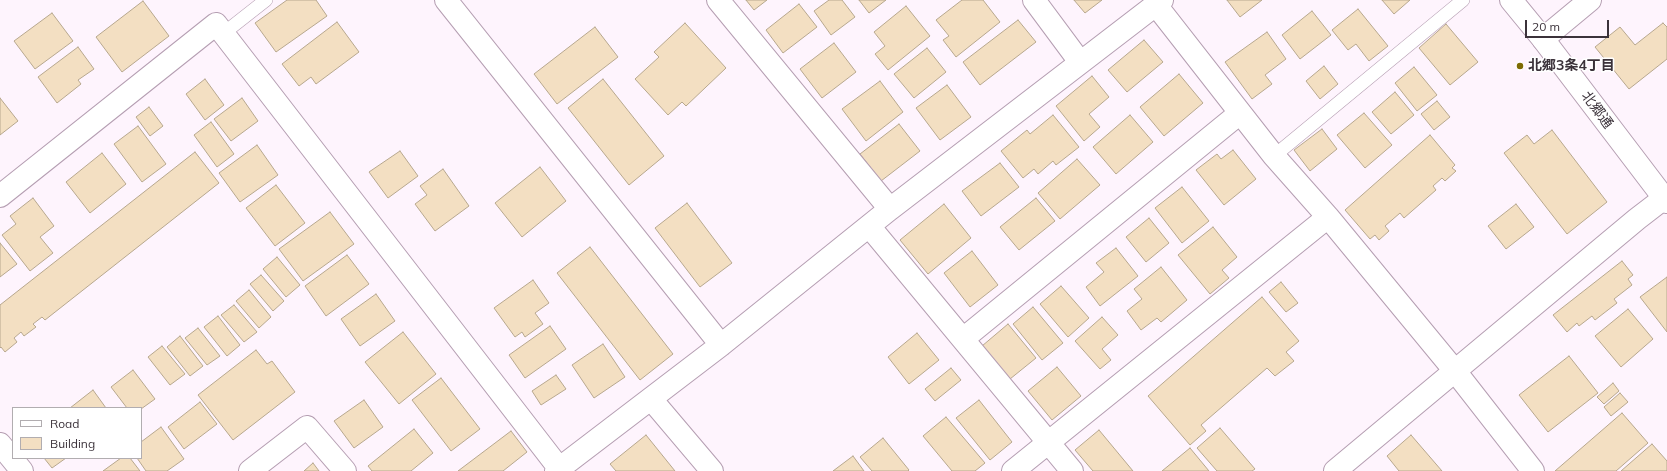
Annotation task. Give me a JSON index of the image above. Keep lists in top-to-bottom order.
{
  "streets": {
    "street": ["北郷通"]
  },
  "places": ["北郷3条4丁目"],
  "legend": ["Road", "Building"],
  "scale_bar": "20 m"
}
